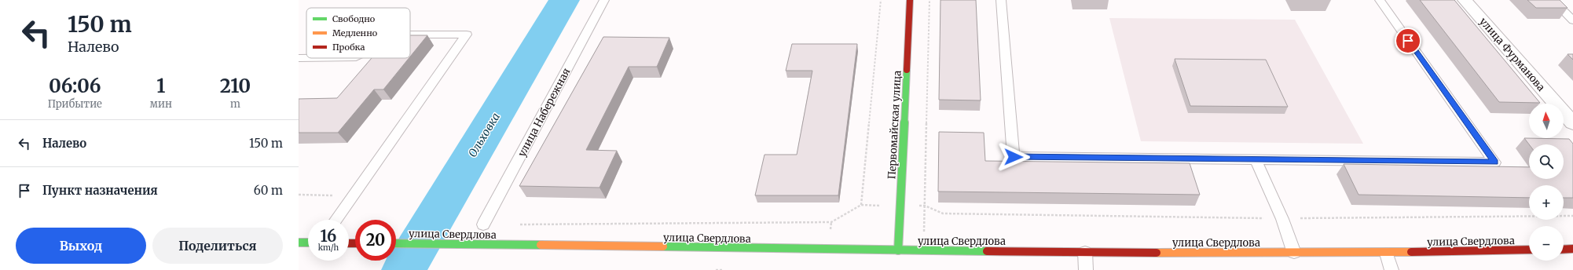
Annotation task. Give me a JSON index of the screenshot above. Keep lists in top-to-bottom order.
{
  "streets": {
    "main road": ["Первомайская улица", "улица Свердлова"],
    "street": ["улица Фурманова"],
    "lane": ["улица Набережная"]
  },
  "crossings": [
    ["Первомайская улица", "улица Свердлова"]
  ],
  "water": ["Ольховка"],
  "legend": ["Свободно", "Медленно", "Пробка"],
  "north": "top",
  "page": {
    "turn": ["150 m", "Налево"],
    "eta": [
      "06:06",
      "Прибытие",
      "1",
      "мин",
      "210",
      "m"
    ],
    "map_buttons": ["+", "−"],
    "list": [
      {
        "name": "Налево",
        "value": "150 m"
      },
      {
        "name": "Пункт назначения",
        "value": "60 m"
      }
    ],
    "speed": "16 km/h",
    "limit": "20",
    "buttons": ["Выход", "Поделиться"]
  }
}
